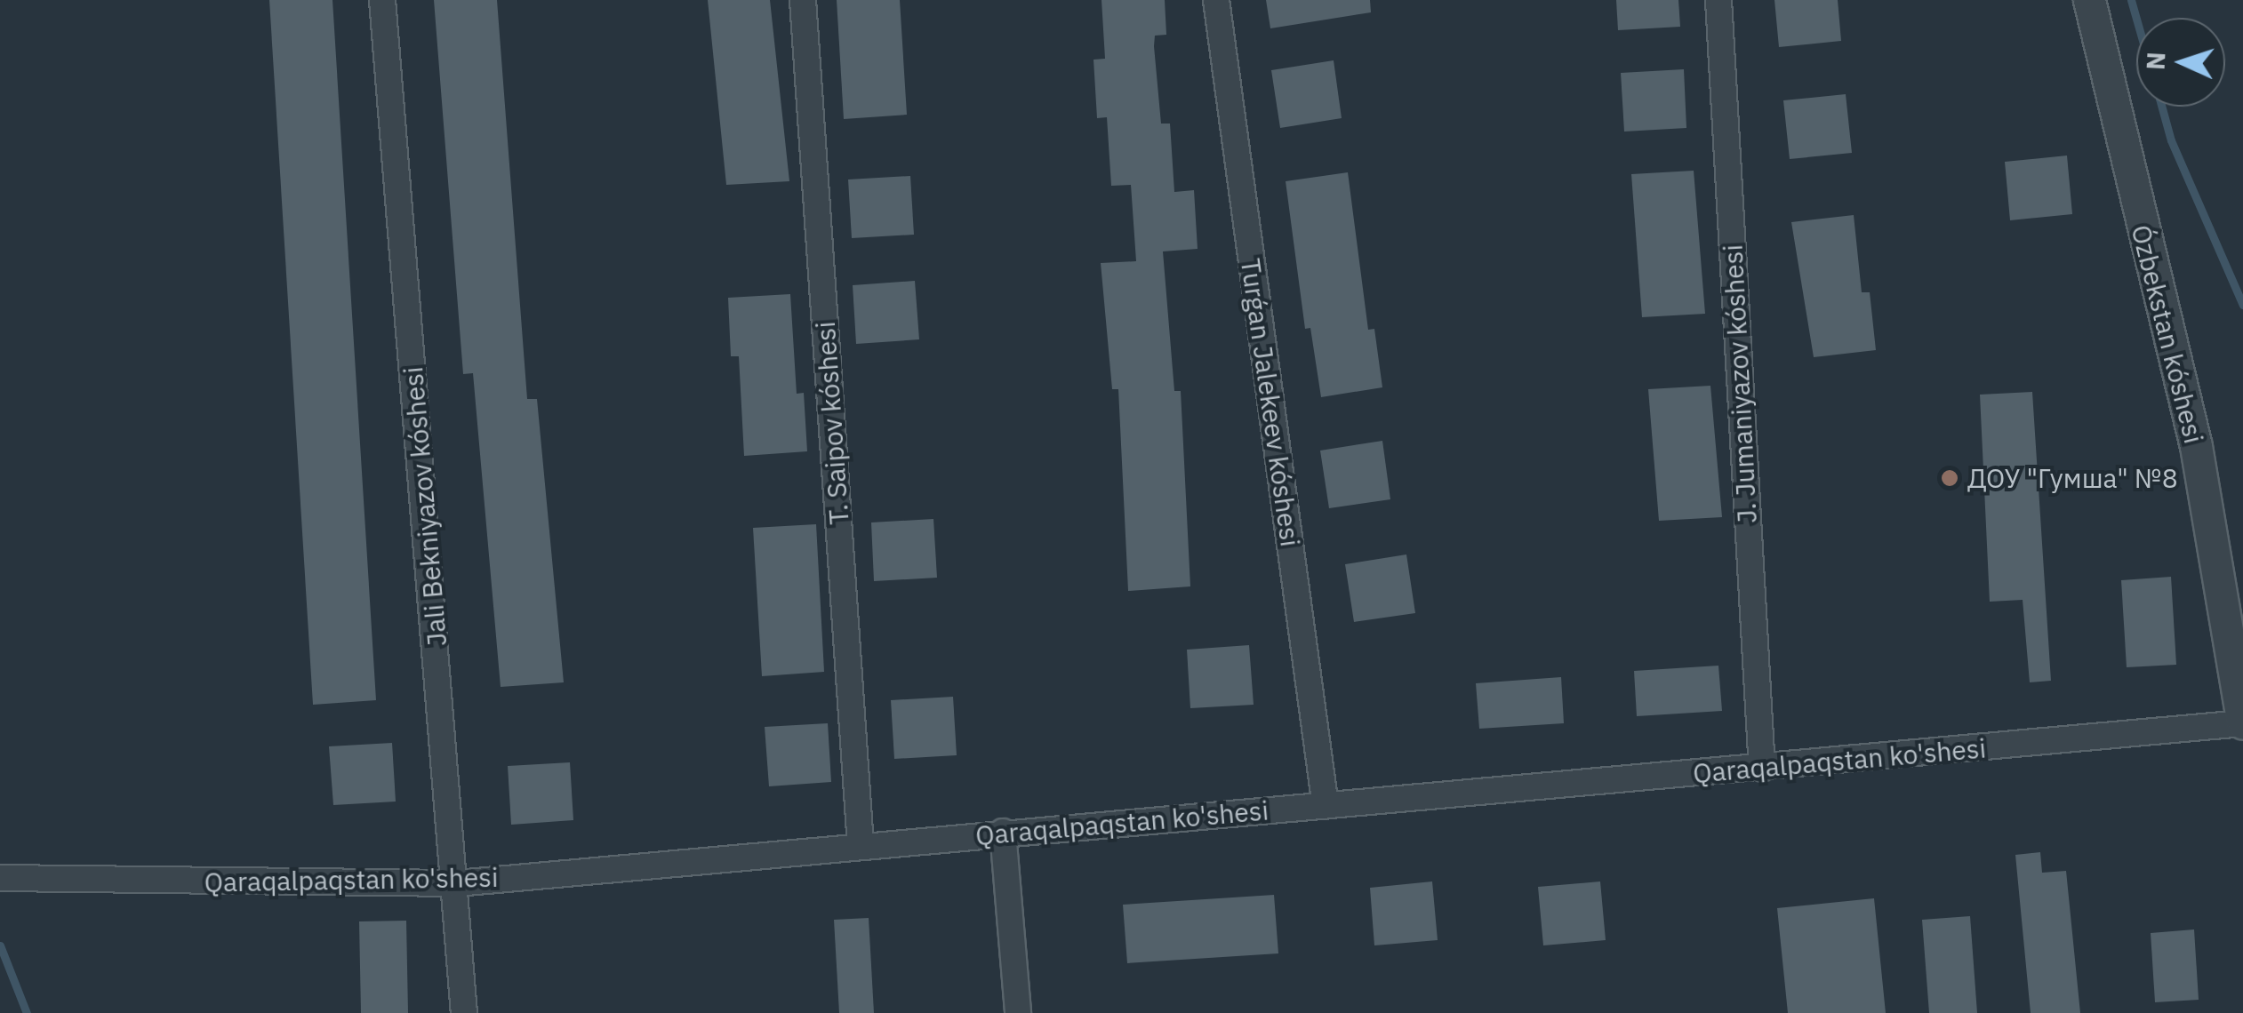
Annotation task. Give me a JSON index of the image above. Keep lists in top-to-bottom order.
{
  "streets": {
    "street": [
      "Ózbekstan kóshesi",
      "J. Jumaniyazov kóshesi",
      "Turǵan Jalekeev kóshesi",
      "T. Saipov kóshesi",
      "Jali Bekniyazov kóshesi",
      "Qaraqalpaqstan ko'shesi"
    ]
  },
  "crossings": [
    ["Ózbekstan kóshesi", "Qaraqalpaqstan ko'shesi"],
    ["J. Jumaniyazov kóshesi", "Qaraqalpaqstan ko'shesi"],
    ["Turǵan Jalekeev kóshesi", "Qaraqalpaqstan ko'shesi"],
    ["T. Saipov kóshesi", "Qaraqalpaqstan ko'shesi"],
    ["Jali Bekniyazov kóshesi", "Qaraqalpaqstan ko'shesi"]
  ],
  "places": ["ДОУ \"Гумша\" №8"],
  "north": "left"
}
